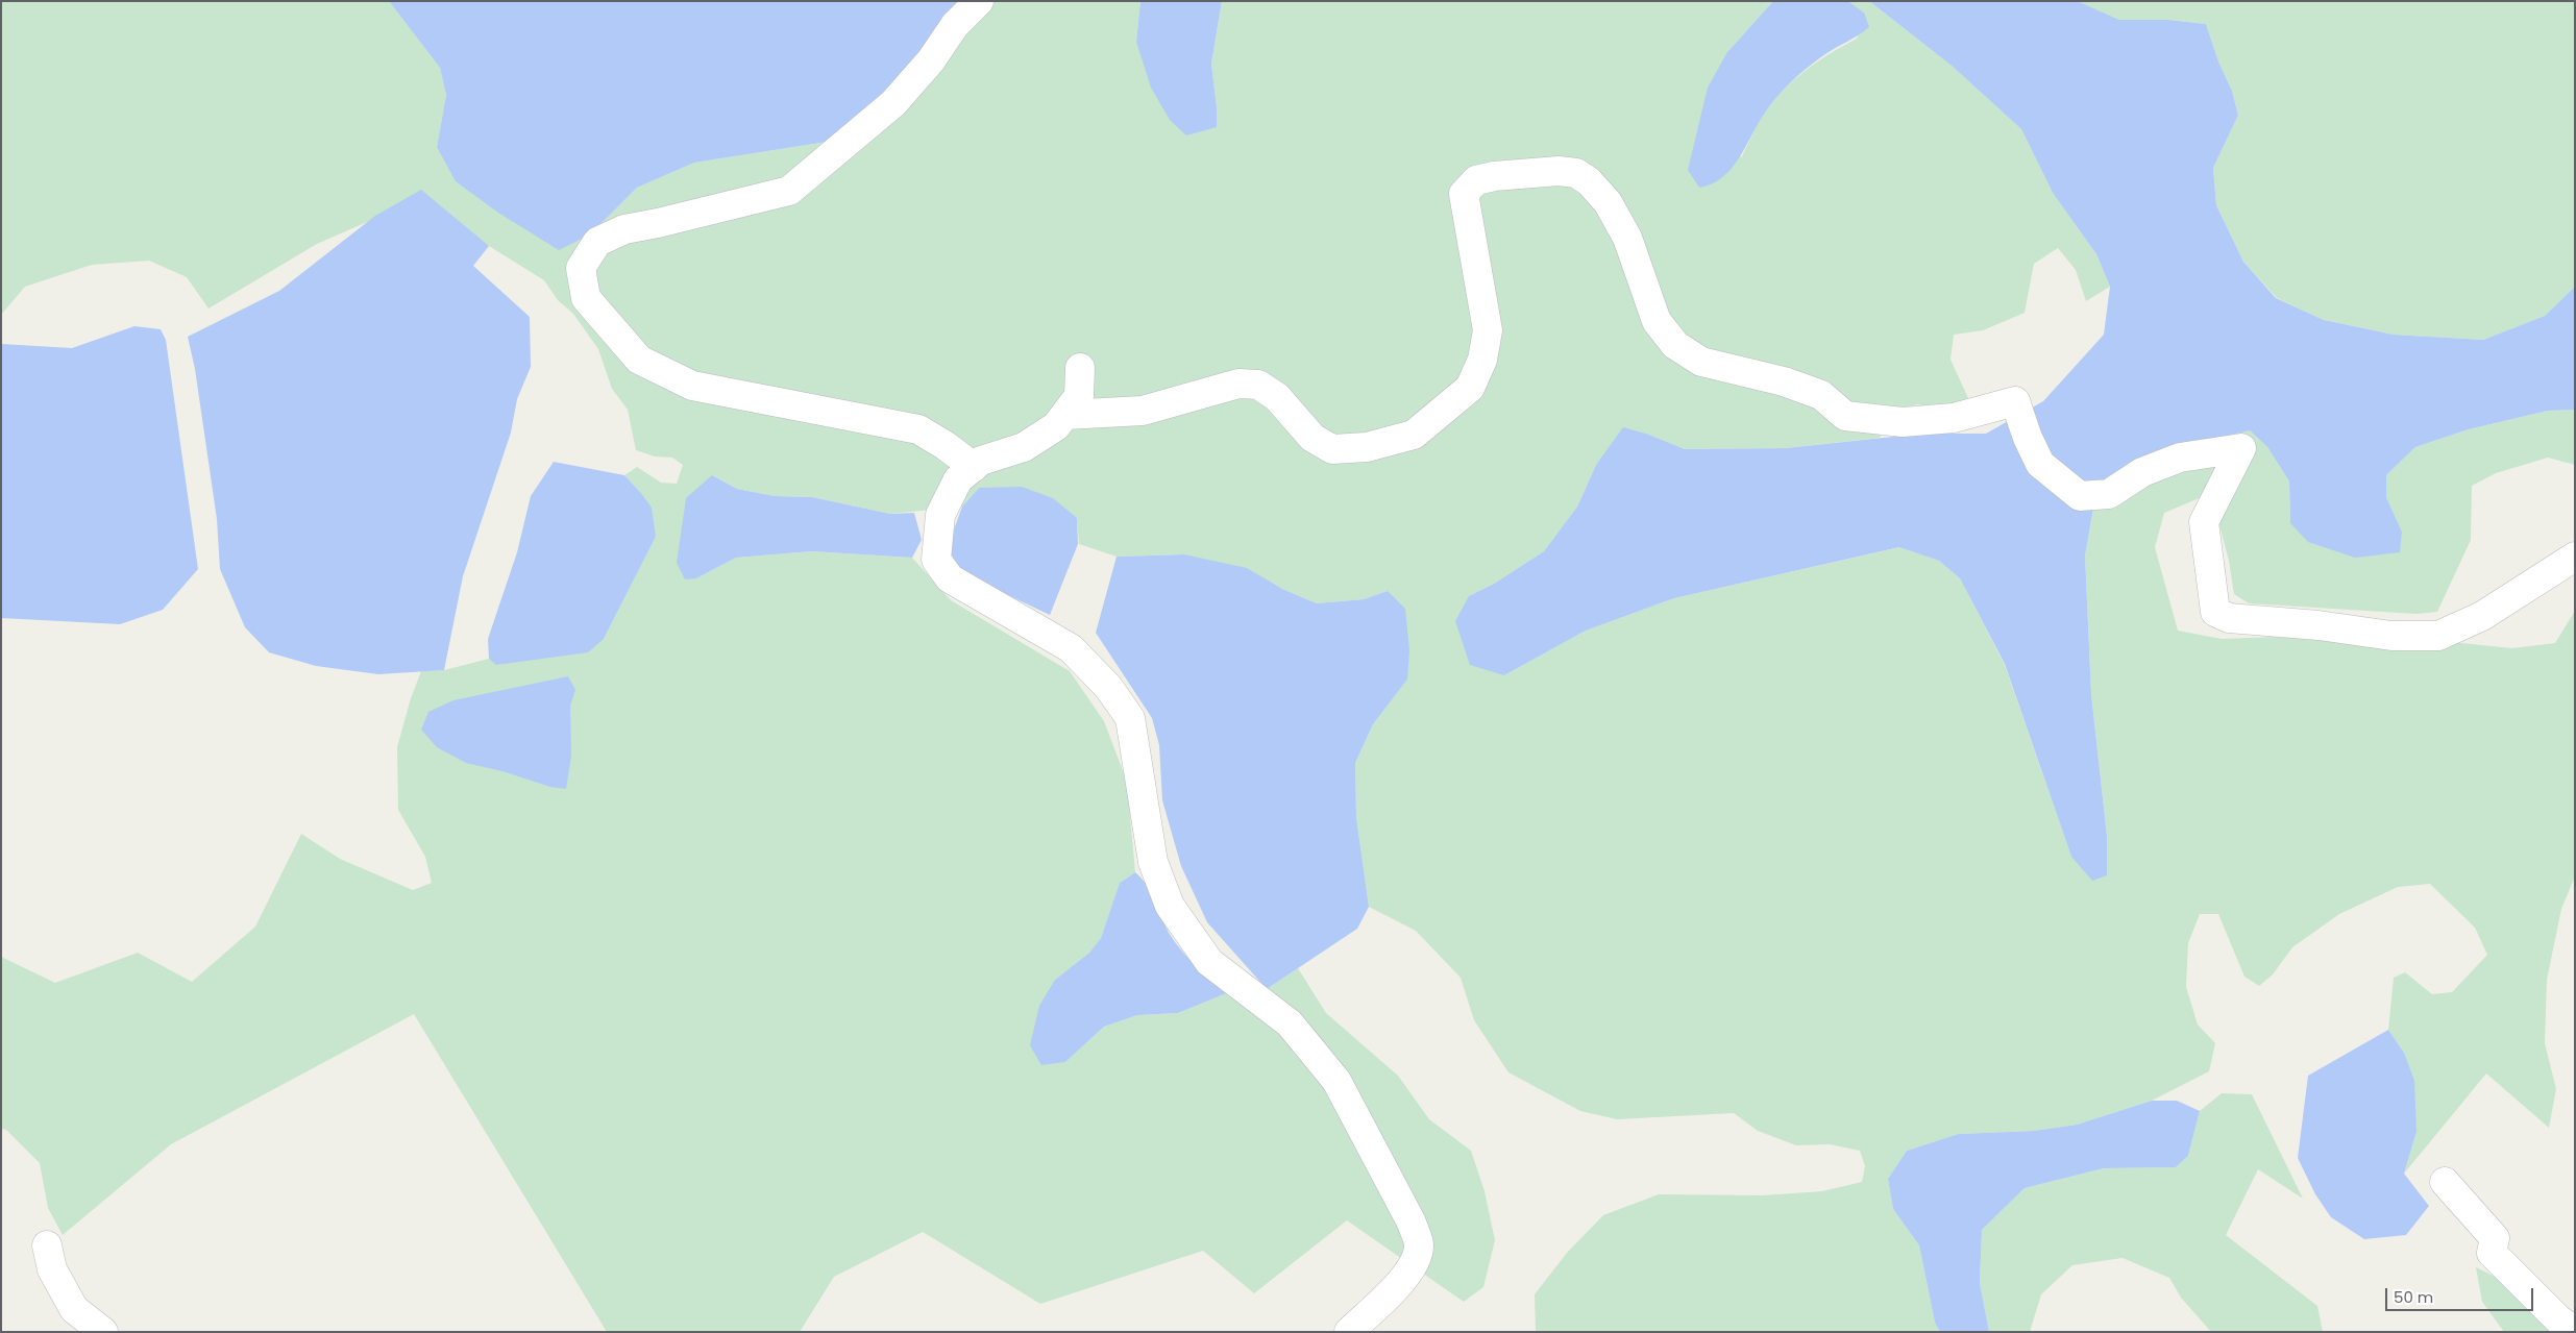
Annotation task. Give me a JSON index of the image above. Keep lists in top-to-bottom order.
{
  "scale_bar": "50 m"
}
